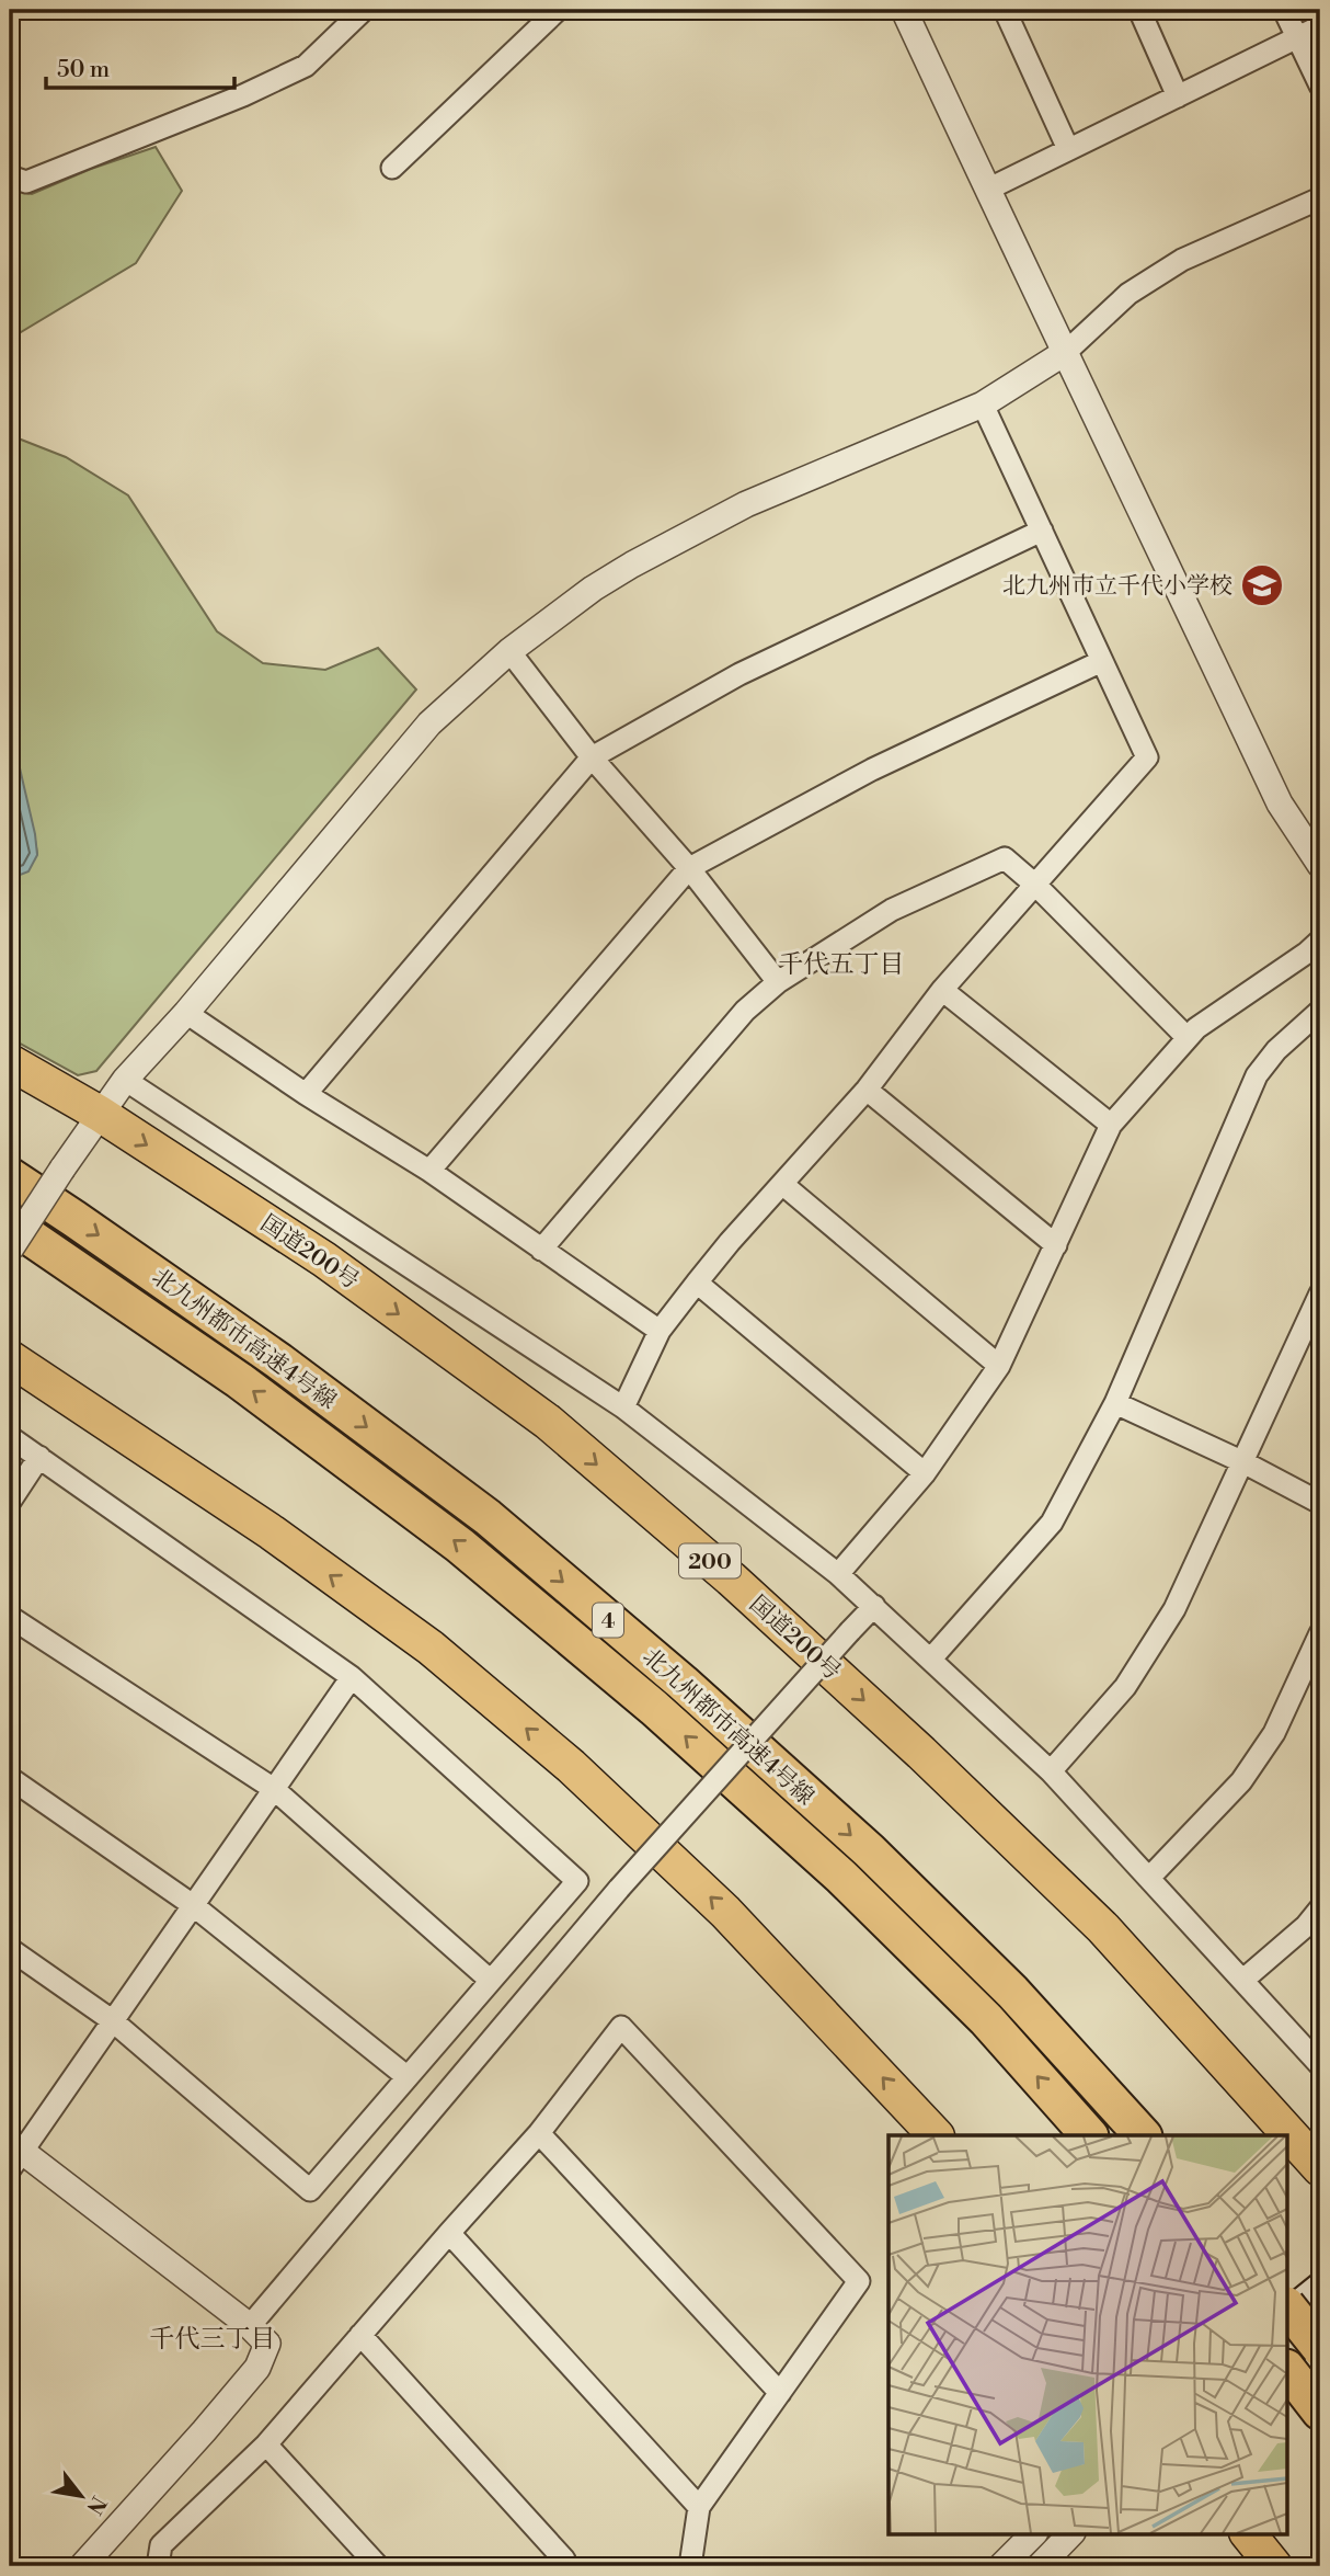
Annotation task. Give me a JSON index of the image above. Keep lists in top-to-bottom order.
{
  "streets": {
    "highway": [
      "国道200号",
      "北九州都市高速4号線",
      "200",
      "4"
    ]
  },
  "districts": ["千代五丁目", "千代三丁目"],
  "places": {
    "school or university": ["北九州市立千代小学校"]
  },
  "scale_bar": "50 m",
  "north": "bottom right"
}
